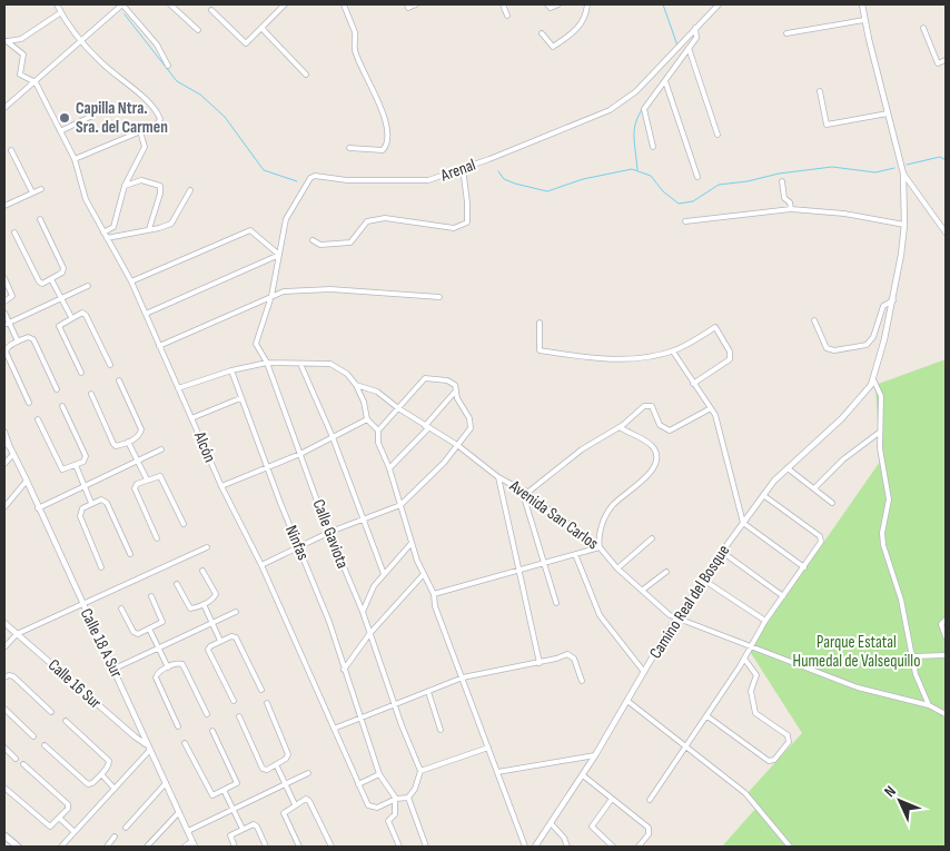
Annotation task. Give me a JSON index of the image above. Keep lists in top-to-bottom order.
{
  "streets": {
    "street": [
      "Arenal",
      "Alcón",
      "Avenida San Carlos",
      "Calle Gaviota",
      "Ninfas",
      "Camino Real del Bosque",
      "Calle 18 A Sur",
      "Calle 16 Sur"
    ]
  },
  "crossings": [
    ["Arenal", "Avenida San Carlos"],
    ["Arenal", "Calle Gaviota"],
    ["Alcón", "Avenida San Carlos"],
    ["Alcón", "Ninfas"],
    ["Avenida San Carlos", "Calle Gaviota"],
    ["Avenida San Carlos", "Ninfas"],
    ["Avenida San Carlos", "Camino Real del Bosque"],
    ["Calle 18 A Sur", "Calle 16 Sur"]
  ],
  "parks": ["Parque Estatal Humedal de Valsequillo"],
  "places": ["Capilla Ntra. Sra. del Carmen"],
  "north": "top left"
}
